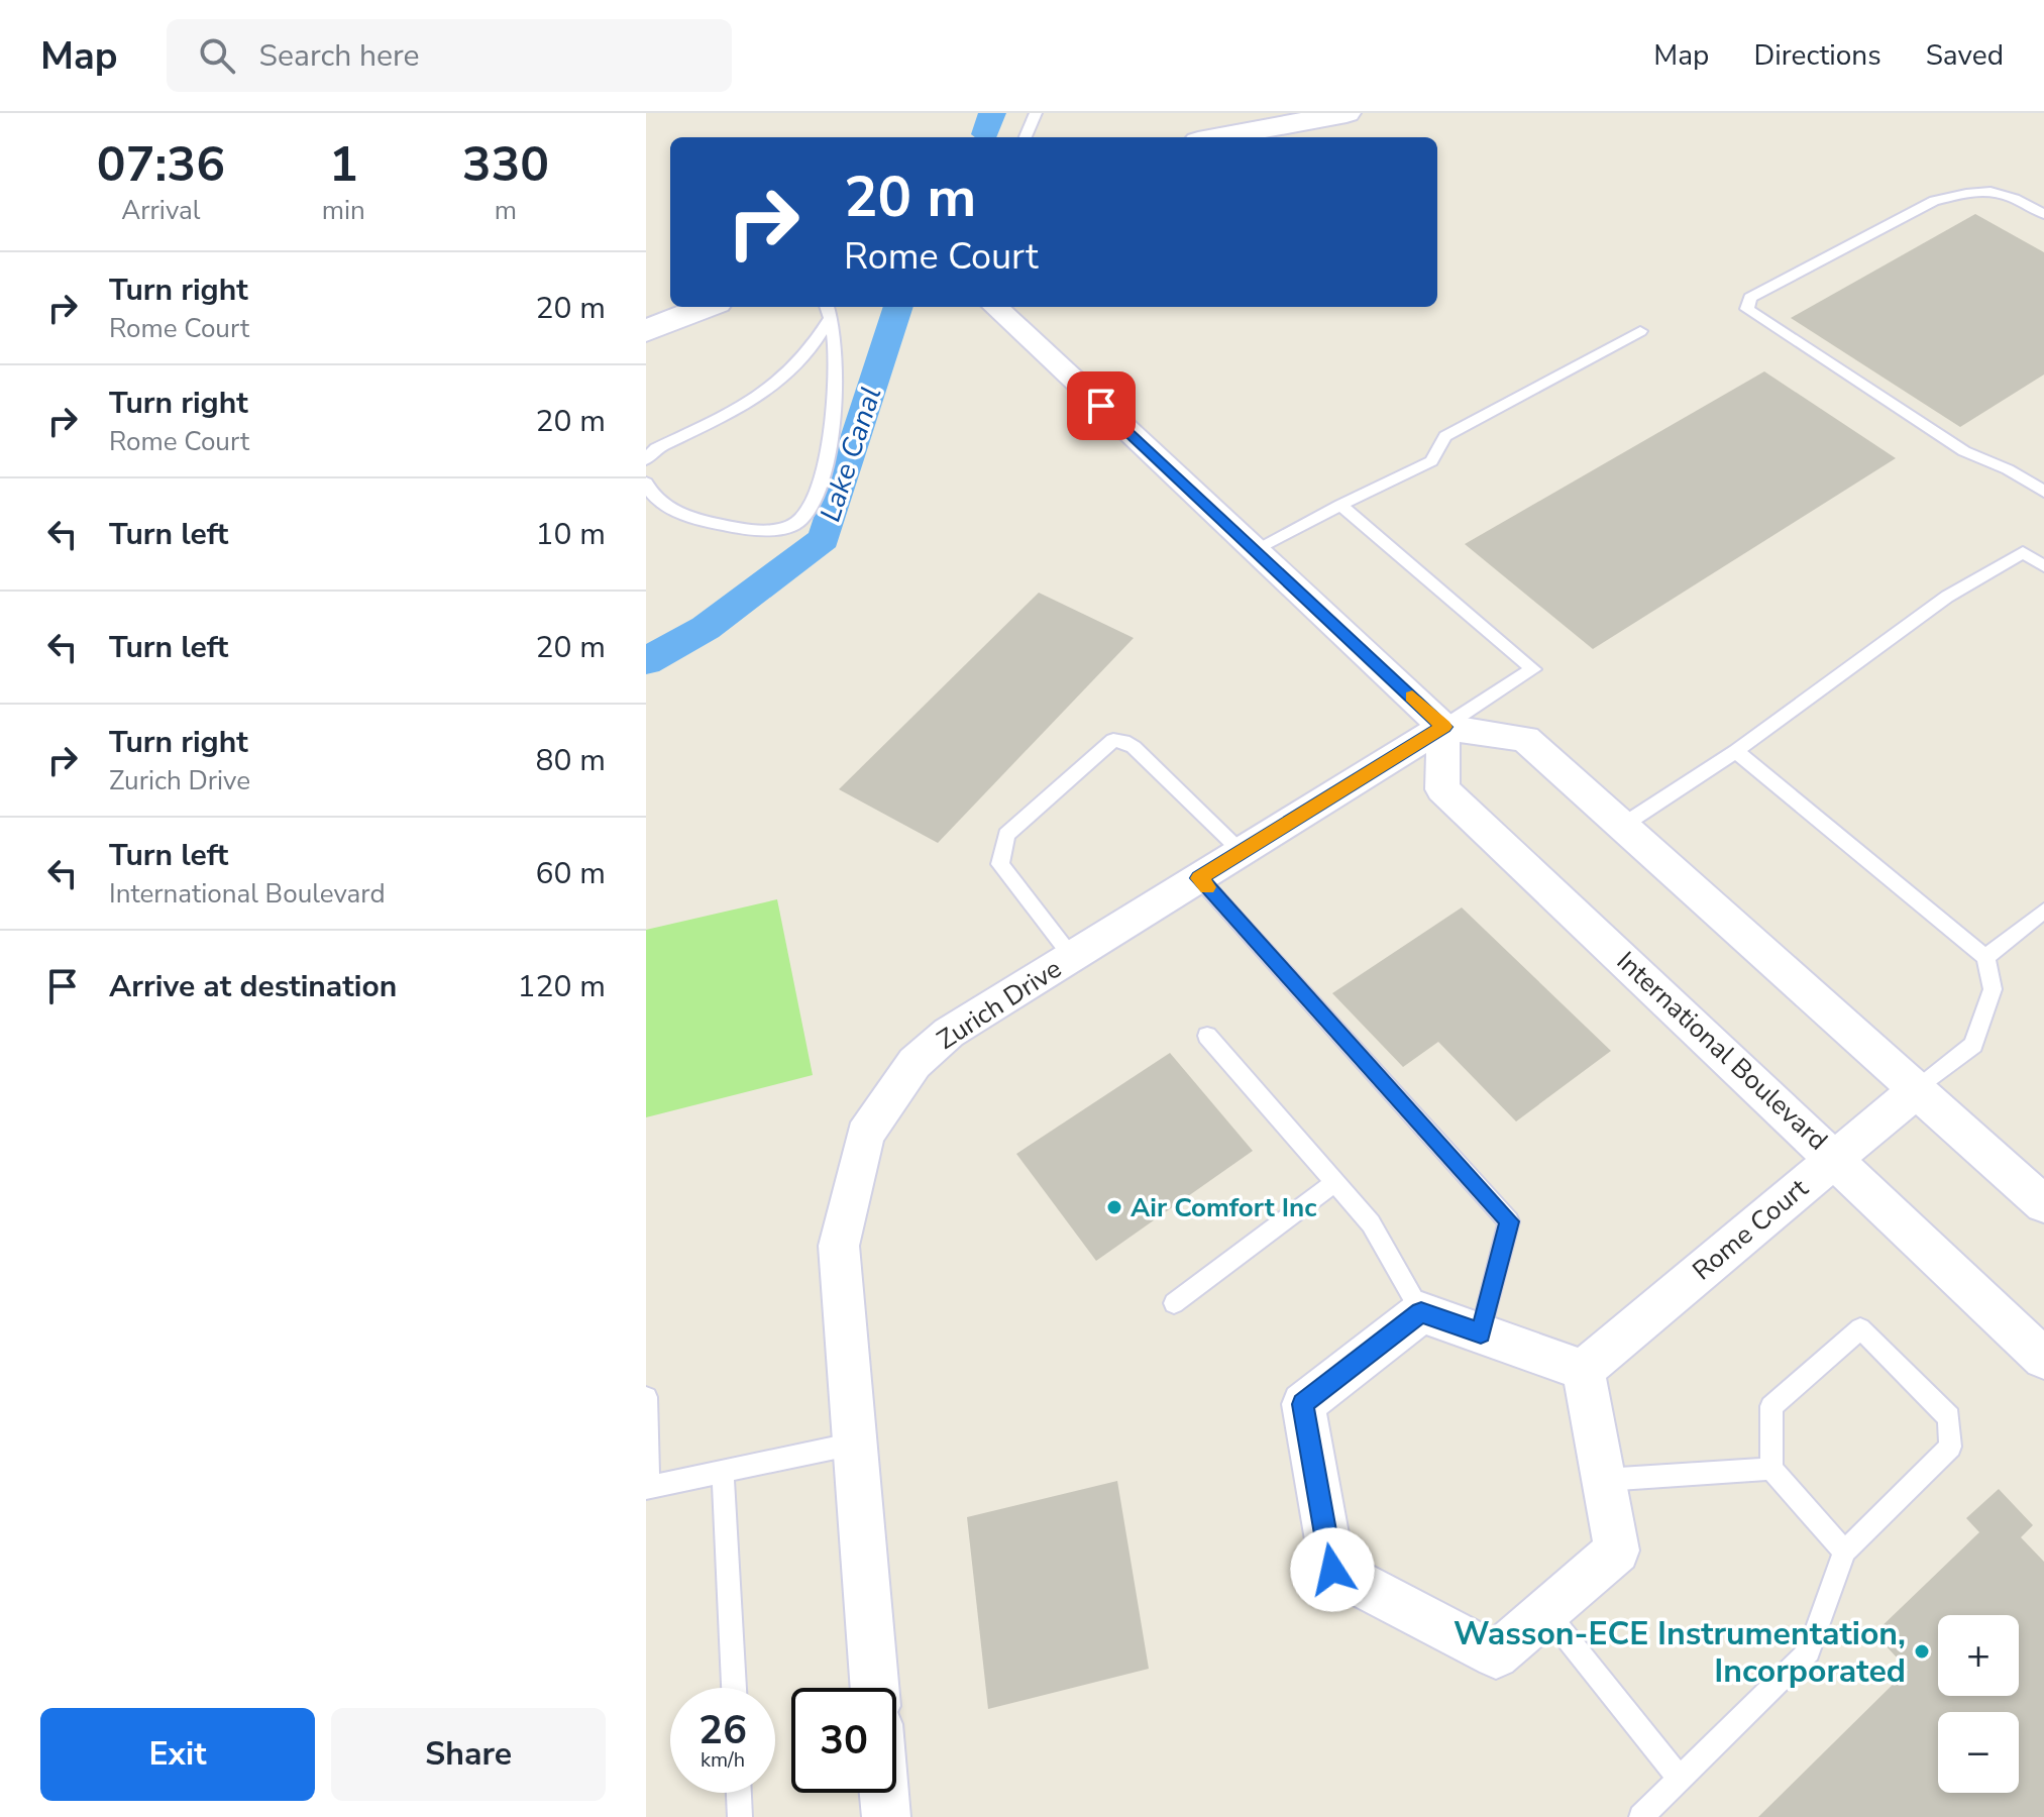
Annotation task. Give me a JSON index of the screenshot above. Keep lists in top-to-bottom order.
{
  "streets": {
    "street": ["Zurich Drive", "International Boulevard", "Rome Court"]
  },
  "crossings": [
    ["Zurich Drive", "International Boulevard"],
    ["International Boulevard", "Rome Court"]
  ],
  "water": ["Lake Canal"],
  "places": ["Air Comfort Inc", "Wasson-ECE Instrumentation, Incorporated"],
  "page": {
    "header": "Map",
    "search": "Search here",
    "nav": ["Map", "Directions", "Saved"],
    "eta": [
      "07:36",
      "Arrival",
      "1",
      "min",
      "330",
      "m"
    ],
    "turn": ["20 m", "Rome Court"],
    "list": [
      {
        "name": "Turn right",
        "note": "Rome Court",
        "value": "20 m"
      },
      {
        "name": "Turn right",
        "note": "Rome Court",
        "value": "20 m"
      },
      {
        "name": "Turn left",
        "value": "10 m"
      },
      {
        "name": "Turn left",
        "value": "20 m"
      },
      {
        "name": "Turn right",
        "note": "Zurich Drive",
        "value": "80 m"
      },
      {
        "name": "Turn left",
        "note": "International Boulevard",
        "value": "60 m"
      },
      {
        "name": "Arrive at destination",
        "value": "120 m"
      }
    ],
    "map_buttons": ["+", "−"],
    "speed": "26 km/h",
    "limit": "30",
    "buttons": ["Exit", "Share"]
  }
}
